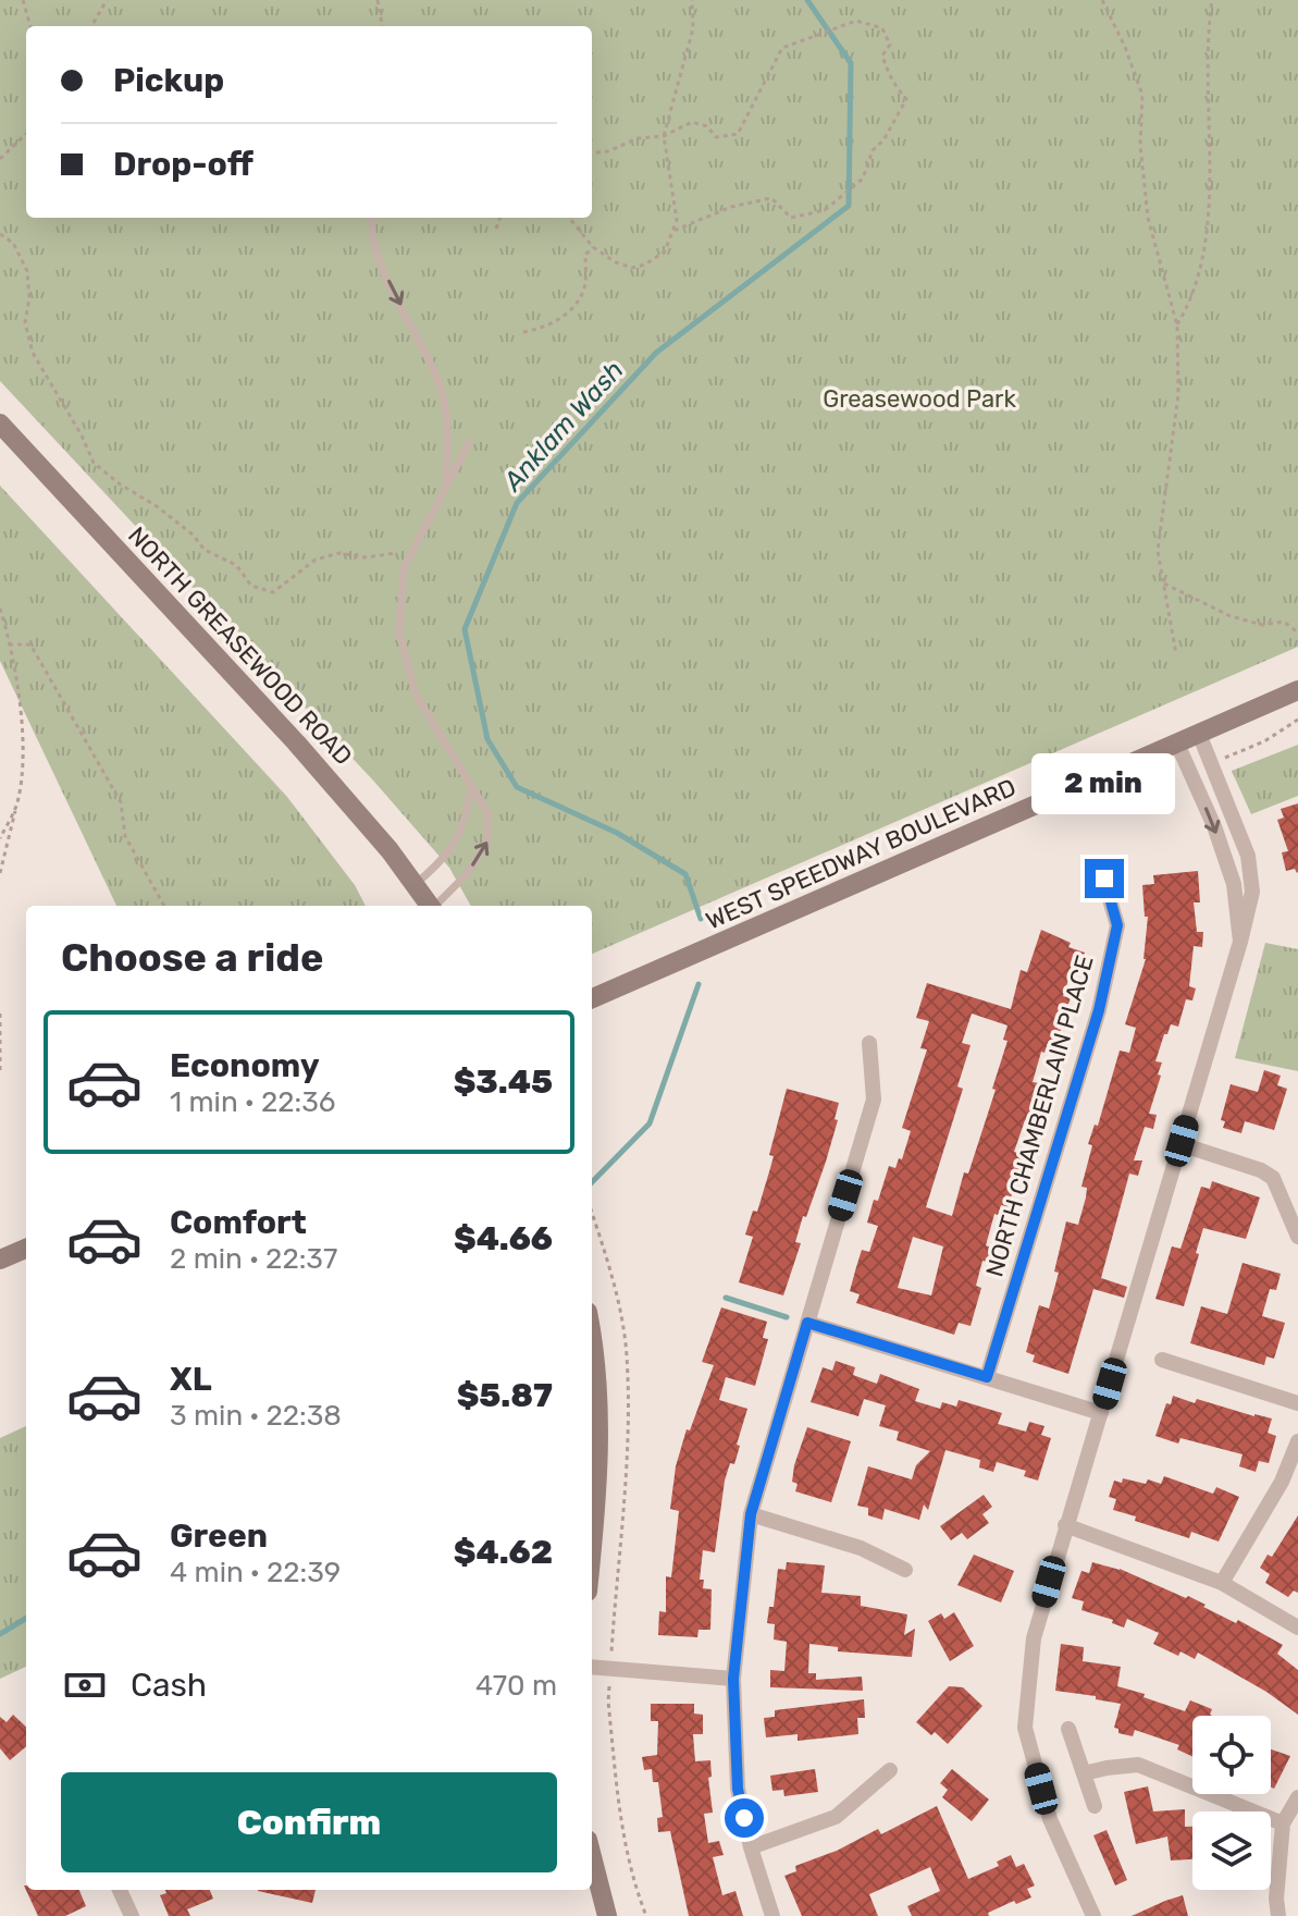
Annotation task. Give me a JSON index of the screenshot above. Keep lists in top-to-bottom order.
{
  "streets": {
    "main road": ["NORTH GREASEWOOD ROAD", "WEST SPEEDWAY BOULEVARD"],
    "street": ["NORTH CHAMBERLAIN PLACE"]
  },
  "water": ["Anklam Wash"],
  "parks": ["Greasewood Park"],
  "page": {
    "banner": ["Pickup", "Drop-off"],
    "bubble": "2 min",
    "heading": "Choose a ride",
    "list": [
      {
        "name": "Economy",
        "note": "1 min · 22:36",
        "value": "$3.45"
      },
      {
        "name": "Comfort",
        "note": "2 min · 22:37",
        "value": "$4.66"
      },
      {
        "name": "XL",
        "note": "3 min · 22:38",
        "value": "$5.87"
      },
      {
        "name": "Green",
        "note": "4 min · 22:39",
        "value": "$4.62"
      }
    ],
    "pay": ["Cash", "470 m"],
    "buttons": "Confirm"
  }
}
